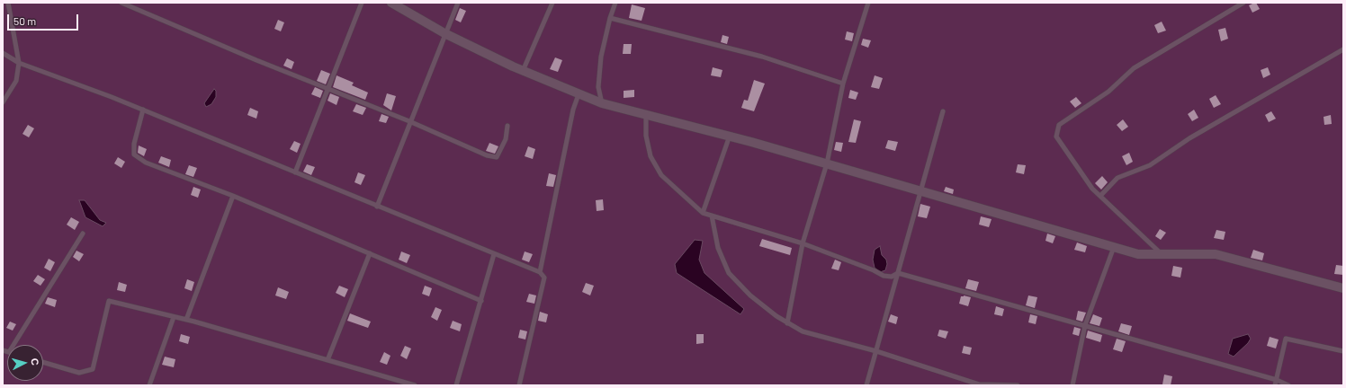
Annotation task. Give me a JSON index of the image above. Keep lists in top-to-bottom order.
{
  "scale_bar": "50 m",
  "north": "right"
}
